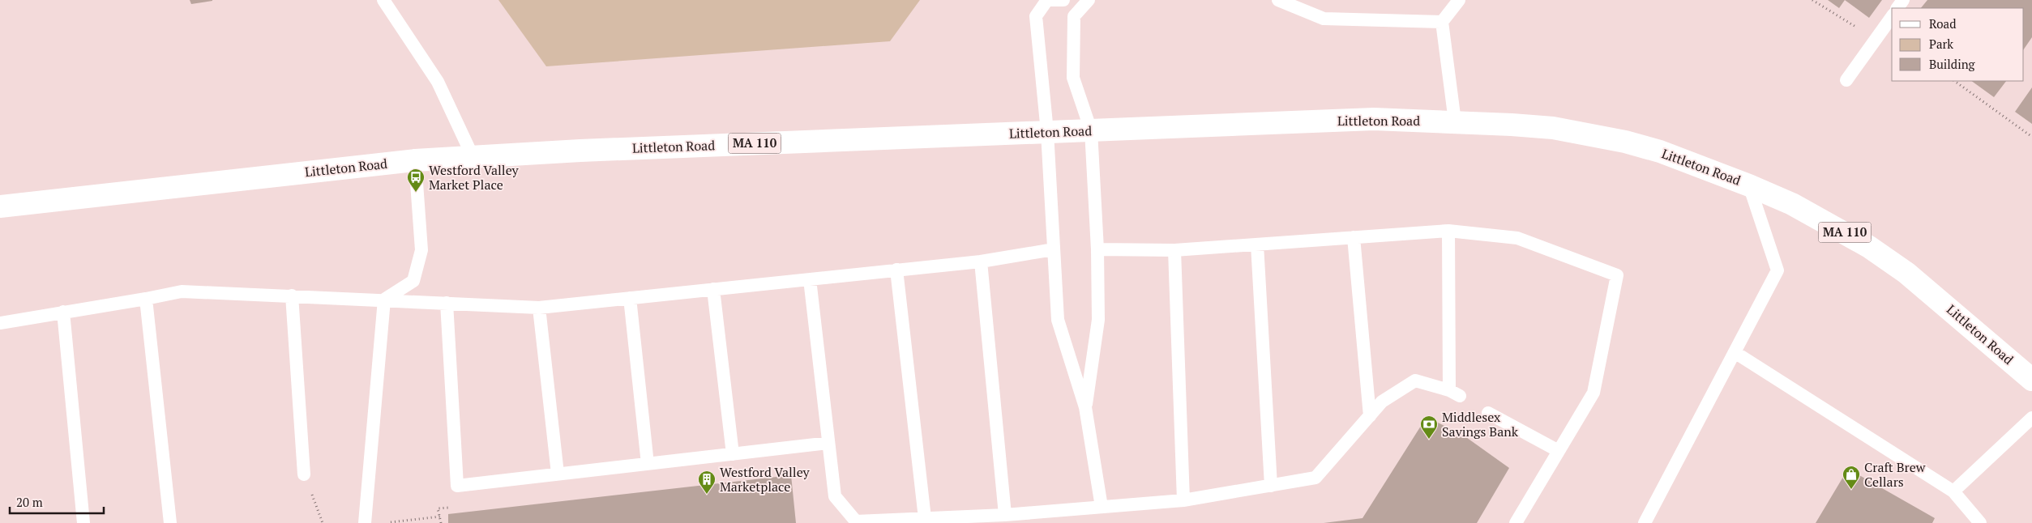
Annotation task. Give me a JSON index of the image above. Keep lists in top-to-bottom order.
{
  "streets": {
    "main road": ["Littleton Road", "MA 110"]
  },
  "places": {
    "bus stop": ["Westford Valley Market Place"],
    "bank": ["Middlesex Savings Bank"],
    "shop": ["Craft Brew Cellars"],
    "building": ["Westford Valley Marketplace"]
  },
  "legend": ["Road", "Park", "Building"],
  "scale_bar": "20 m"
}
